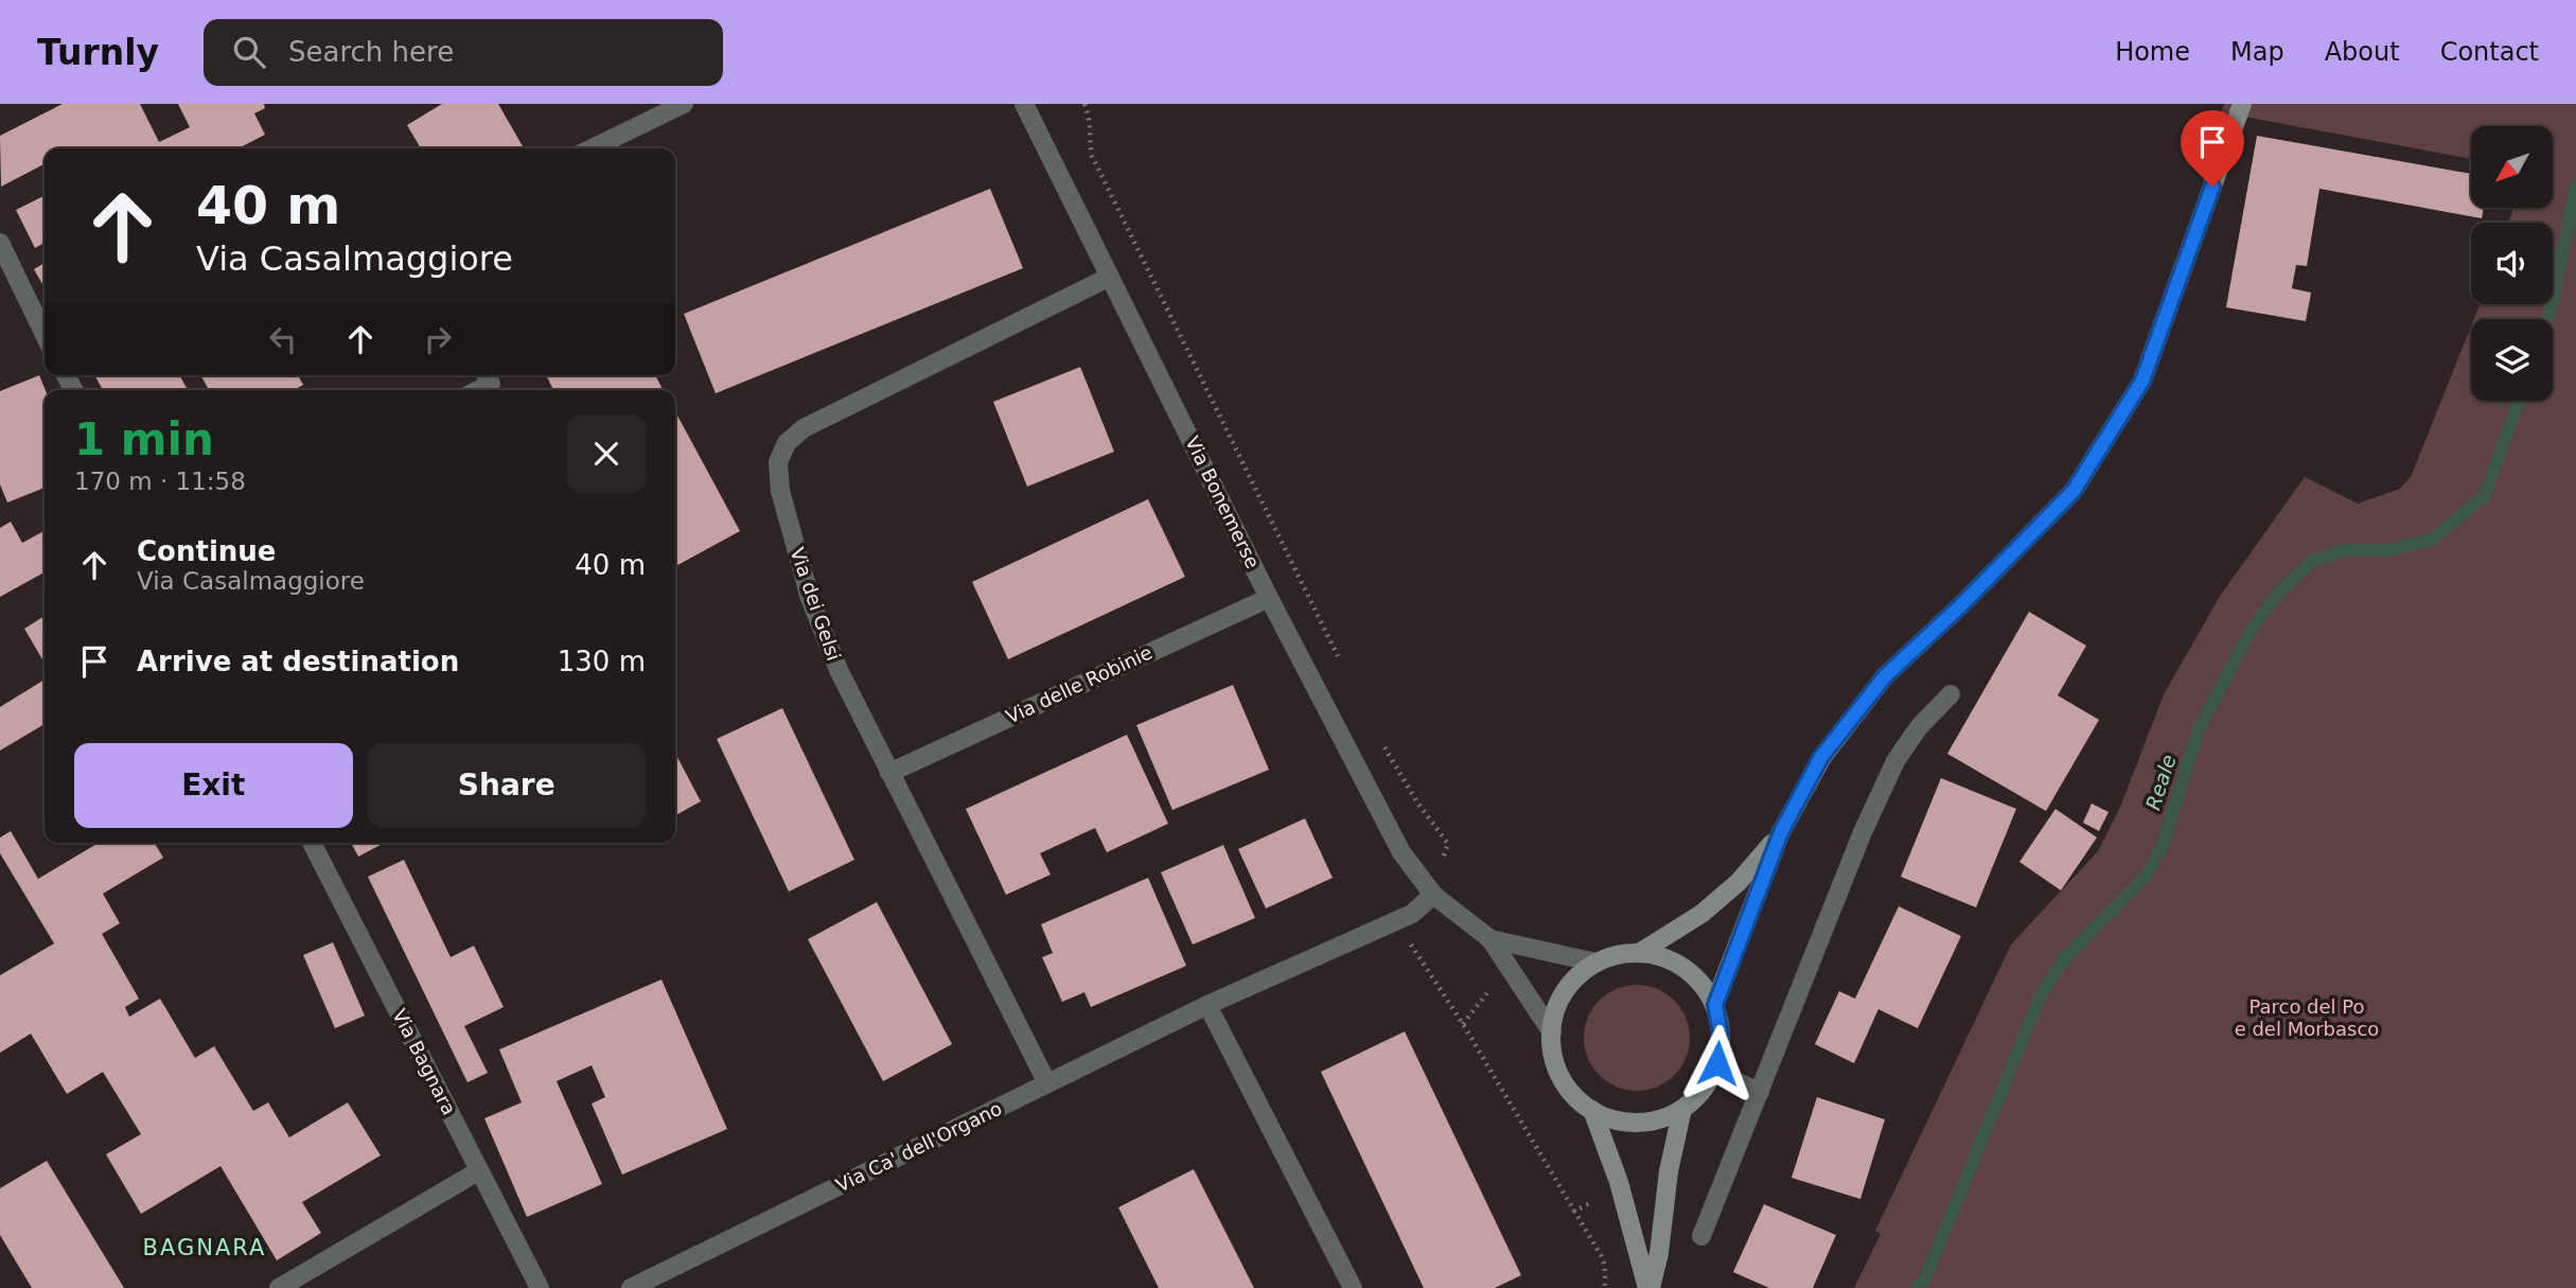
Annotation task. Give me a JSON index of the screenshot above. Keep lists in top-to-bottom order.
{
  "streets": {
    "street": [
      "Via Bonemerse",
      "Via dei Gelsi",
      "Via delle Robinie",
      "Via Bagnara",
      "Via Ca' dell'Organo"
    ]
  },
  "crossings": [
    ["Via Bonemerse", "Via dei Gelsi"],
    ["Via Bonemerse", "Via delle Robinie"],
    ["Via Bonemerse", "Via Ca' dell'Organo"],
    ["Via dei Gelsi", "Via delle Robinie"],
    ["Via dei Gelsi", "Via Ca' dell'Organo"]
  ],
  "districts": ["BAGNARA"],
  "water": ["Reale"],
  "parks": ["Parco del Po e del Morbasco"],
  "north": "bottom left",
  "page": {
    "header": "Turnly",
    "search": "Search here",
    "nav": [
      "Home",
      "Map",
      "About",
      "Contact"
    ],
    "turn": ["40 m", "Via Casalmaggiore"],
    "heading": ["1 min", "170 m · 11:58"],
    "list": [
      {
        "name": "Continue",
        "note": "Via Casalmaggiore",
        "value": "40 m"
      },
      {
        "name": "Arrive at destination",
        "value": "130 m"
      }
    ],
    "buttons": ["Exit", "Share"]
  }
}
